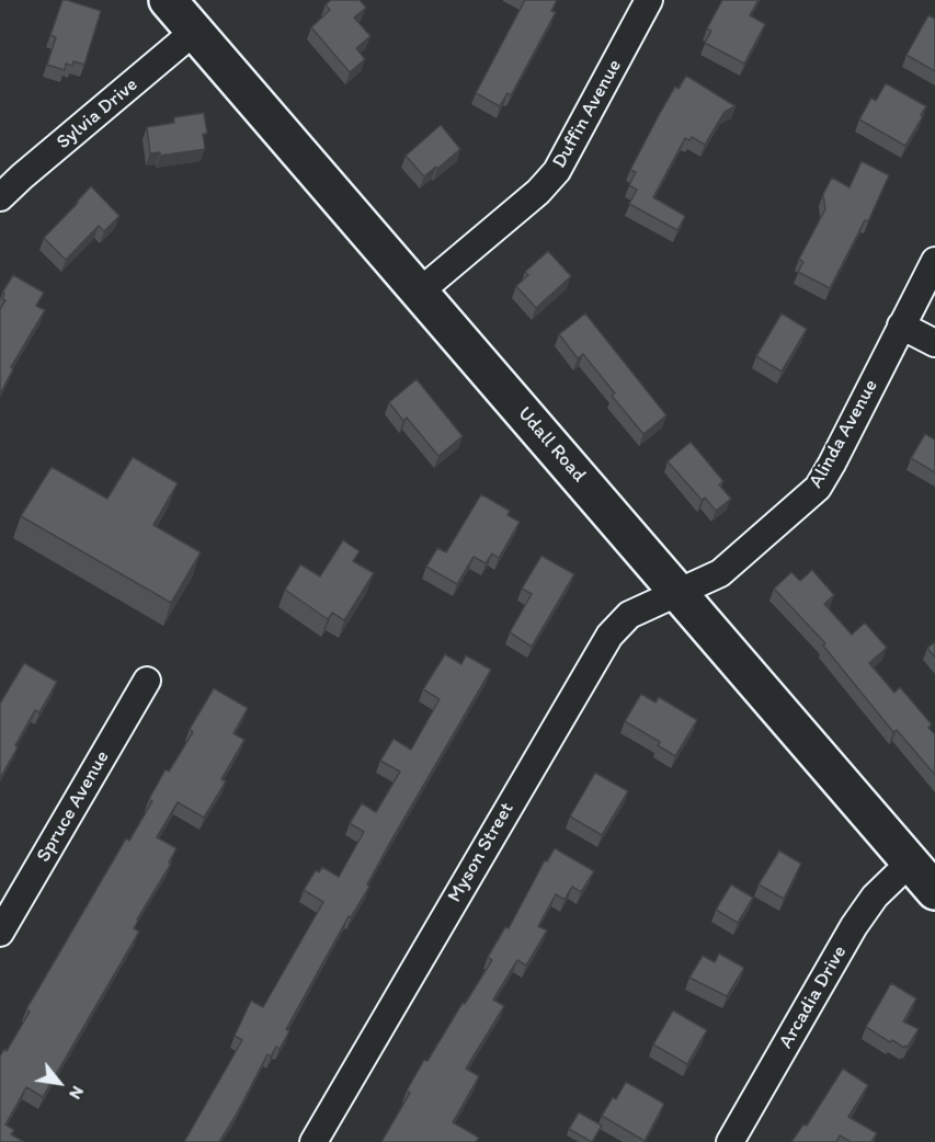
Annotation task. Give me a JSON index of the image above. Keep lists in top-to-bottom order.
{
  "streets": {
    "main road": ["Udall Road"],
    "street": [
      "Sylvia Drive",
      "Duffin Avenue",
      "Alinda Avenue",
      "Spruce Avenue",
      "Myson Street",
      "Arcadia Drive"
    ]
  },
  "crossings": [
    ["Sylvia Drive", "Udall Road"],
    ["Duffin Avenue", "Udall Road"],
    ["Alinda Avenue", "Udall Road"],
    ["Alinda Avenue", "Myson Street"],
    ["Udall Road", "Myson Street"],
    ["Udall Road", "Arcadia Drive"]
  ],
  "north": "bottom right"
}
